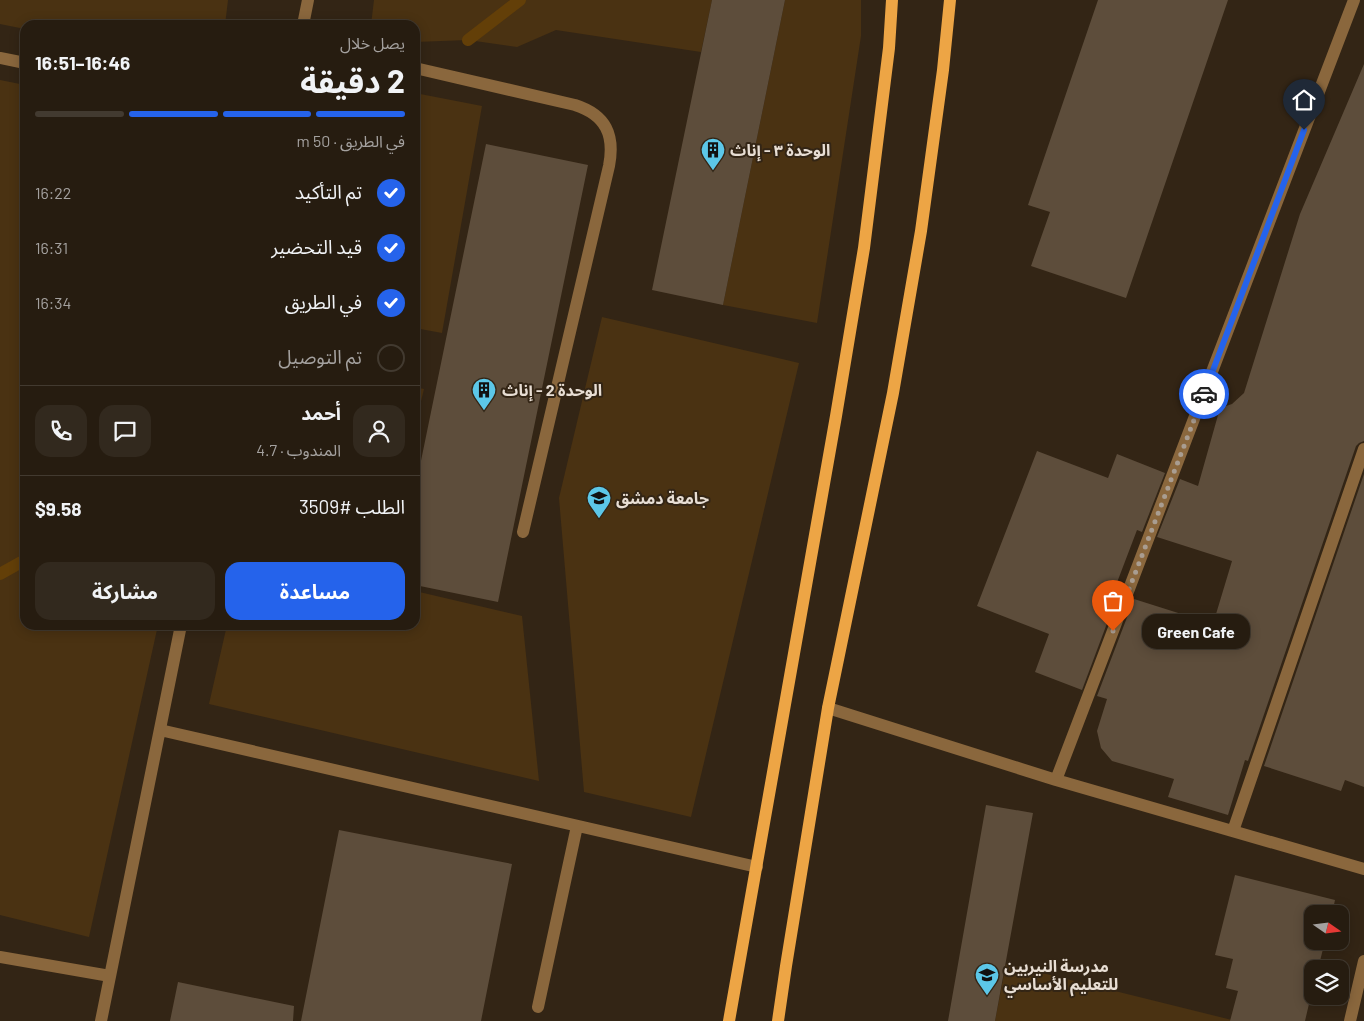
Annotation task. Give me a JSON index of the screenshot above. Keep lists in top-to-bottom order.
{
  "places": {
    "building": ["الوحدة ٣ - إناث", "الوحدة 2 - إناث"],
    "school or university": ["جامعة دمشق", "مدرسة النيربين للتعليم الأساسي"],
    "other": ["Green Cafe"]
  },
  "north": "right",
  "page": {
    "heading": ["2 دقيقة", "يصل خلال", "16:46–16:51"],
    "panel": [
      "أحمد",
      "المندوب · 4.7",
      "الطلب #3509",
      "$9.58"
    ],
    "bar": "في الطريق · 50 m",
    "list": [
      ["تم التأكيد", "16:22"],
      ["قيد التحضير", "16:31"],
      ["في الطريق", "16:34"],
      "تم التوصيل"
    ],
    "buttons": ["مساعدة", "مشاركة"],
    "bubble": "Green Cafe"
  }
}
